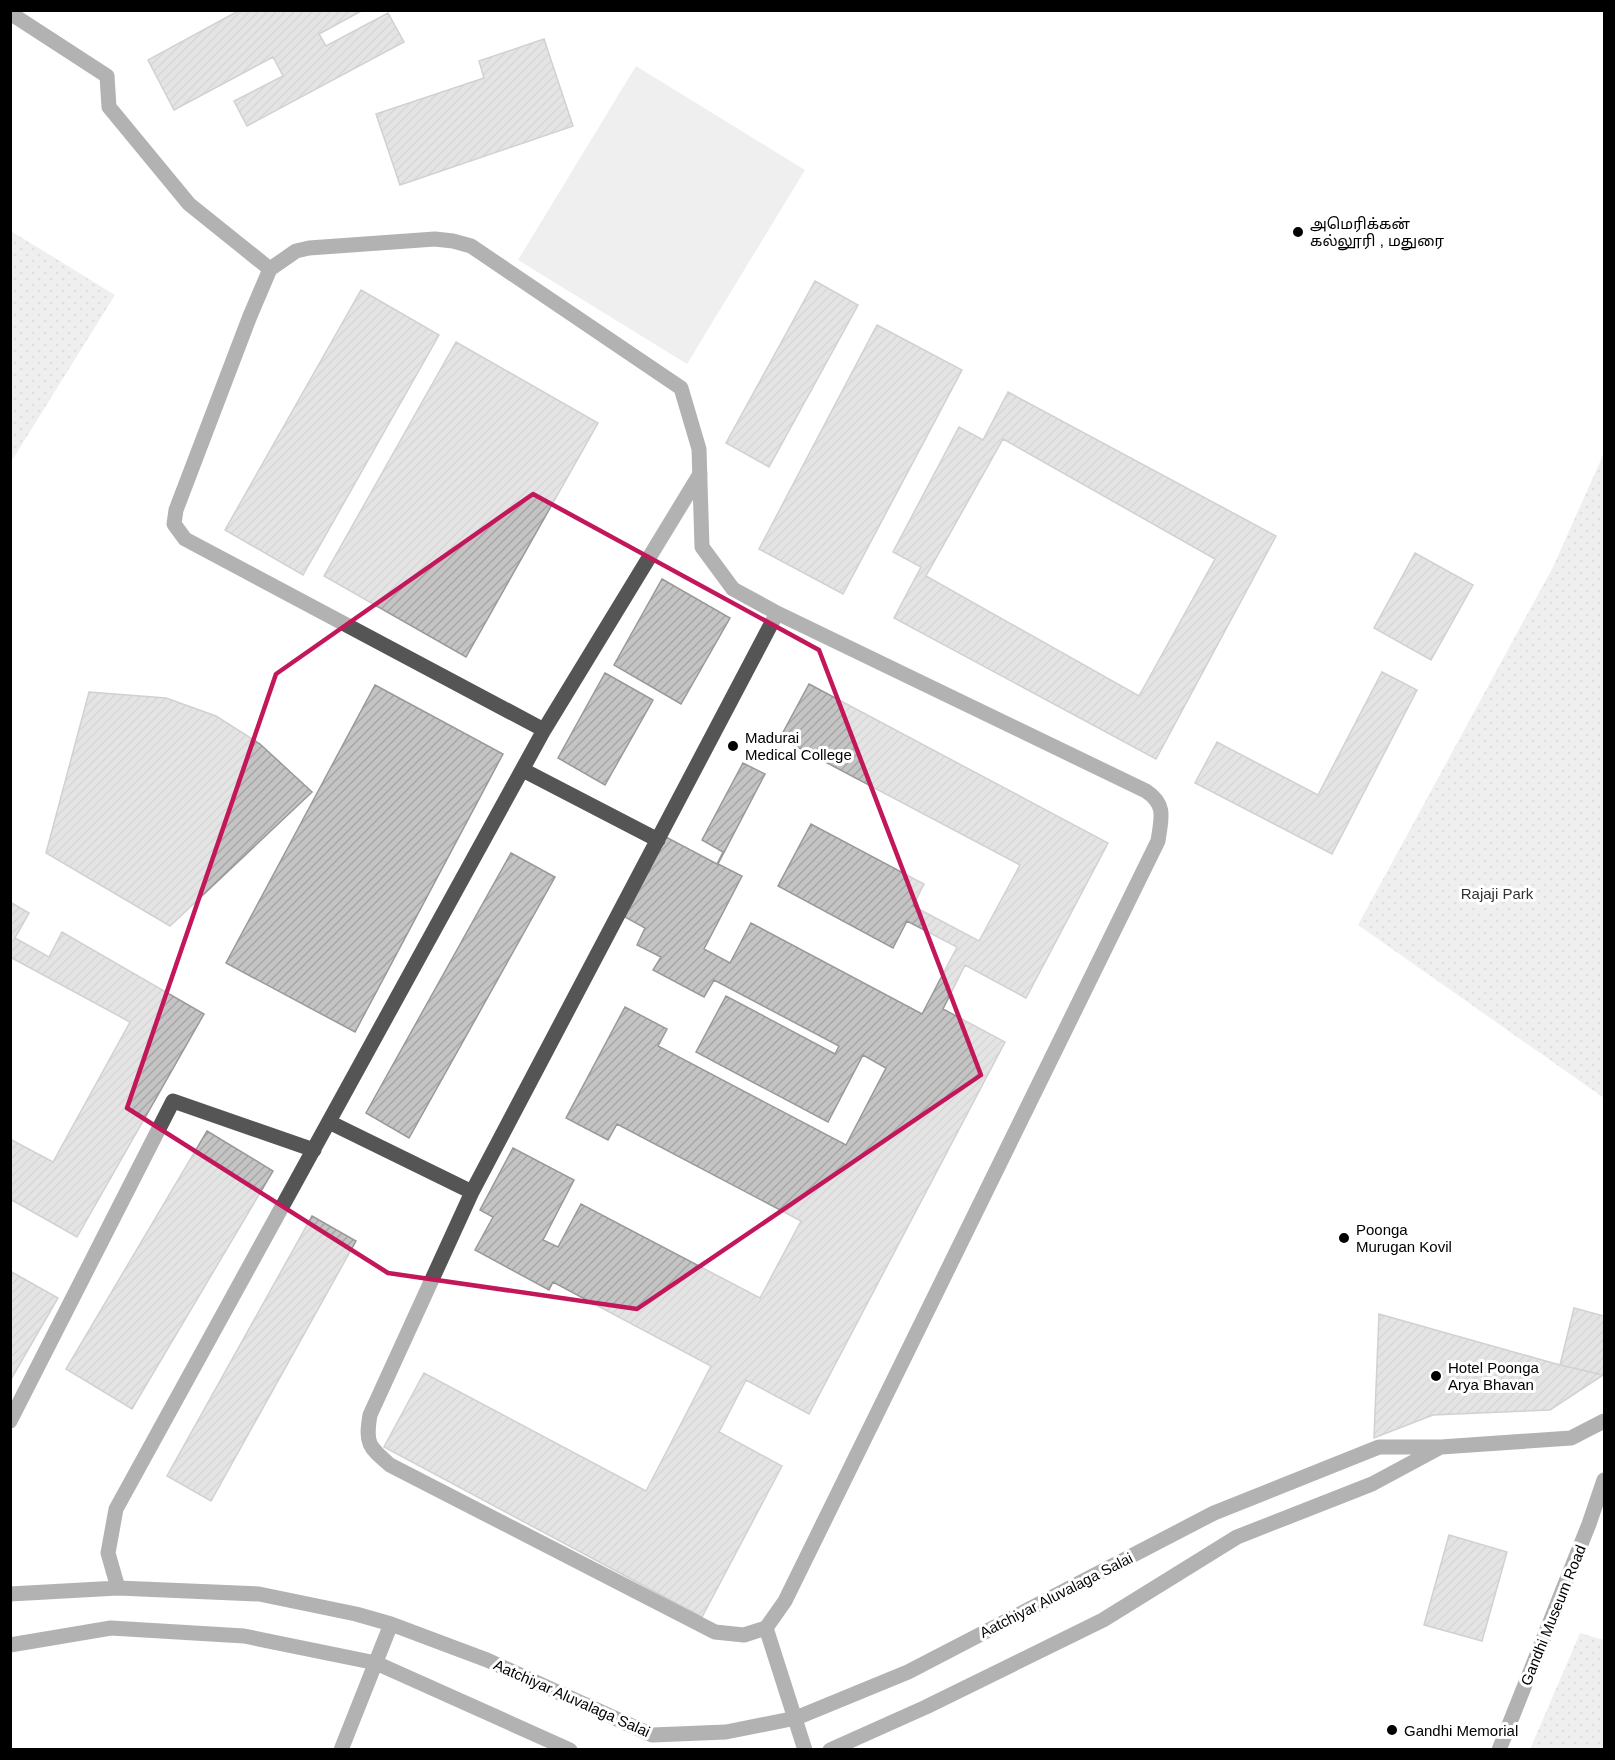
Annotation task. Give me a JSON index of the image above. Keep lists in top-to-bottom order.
{
  "streets": {
    "street": ["Aatchiyar Aluvalaga Salai", "Gandhi Museum Road"]
  },
  "parks": ["Rajaji Park"],
  "places": [
    "அமெரிக்கன் கல்லூரி , மதுரை",
    "Madurai Medical College",
    "Poonga Murugan Kovil",
    "Hotel Poonga Arya Bhavan",
    "Gandhi Memorial"
  ]
}
